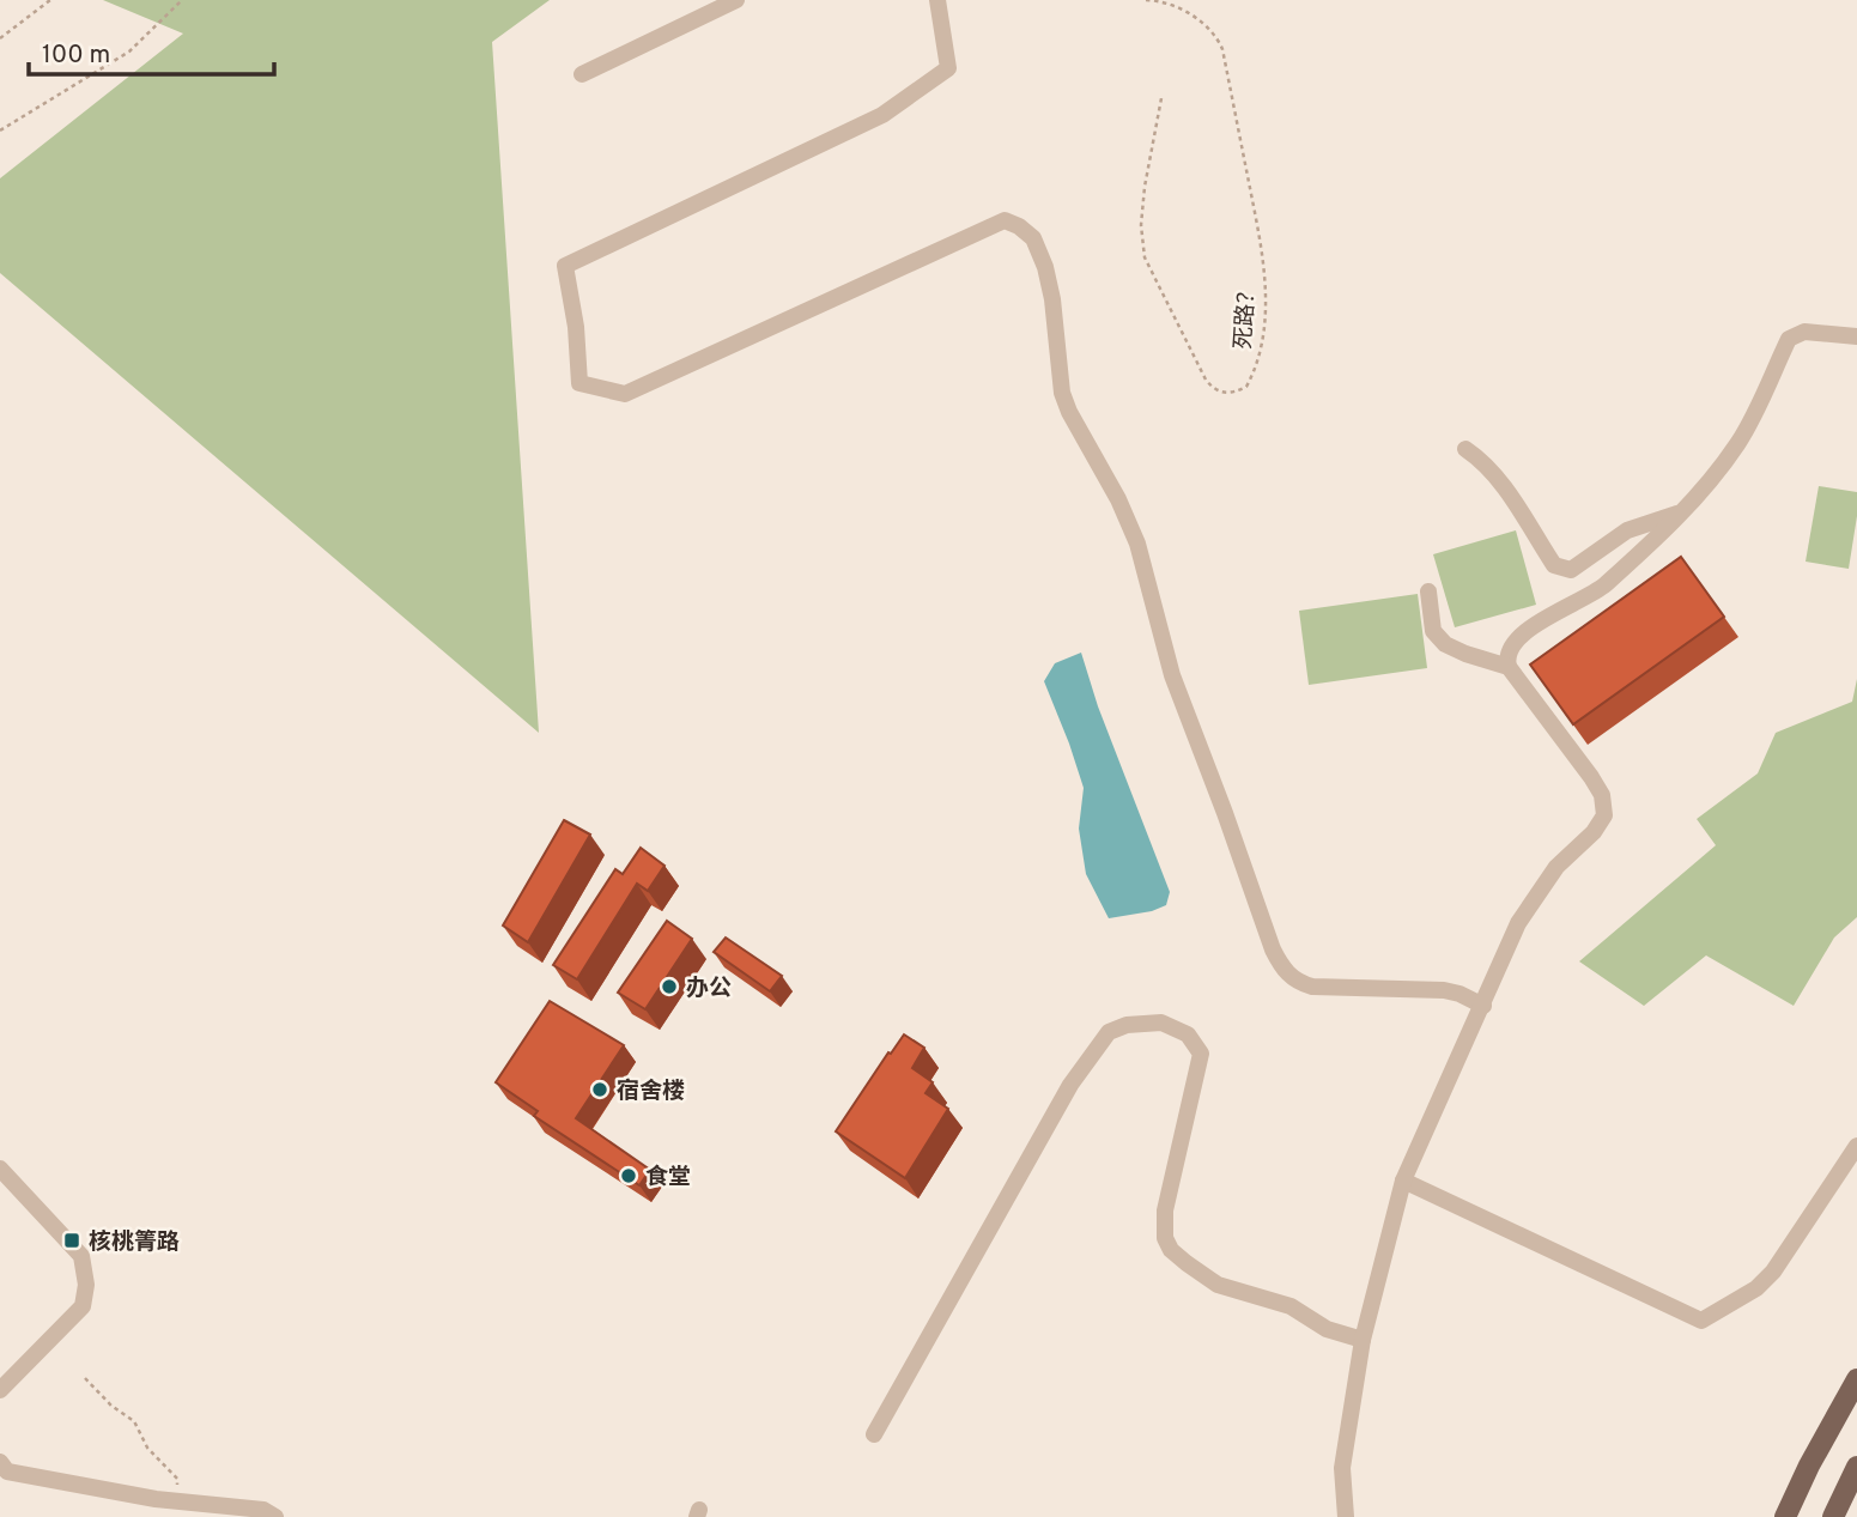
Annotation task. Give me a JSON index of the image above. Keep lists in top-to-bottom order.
{
  "streets": {
    "path": ["死路？"]
  },
  "places": {
    "other": ["办公", "宿舍楼", "食堂"],
    "transit": ["核桃箐路"]
  },
  "scale_bar": "100 m"
}
